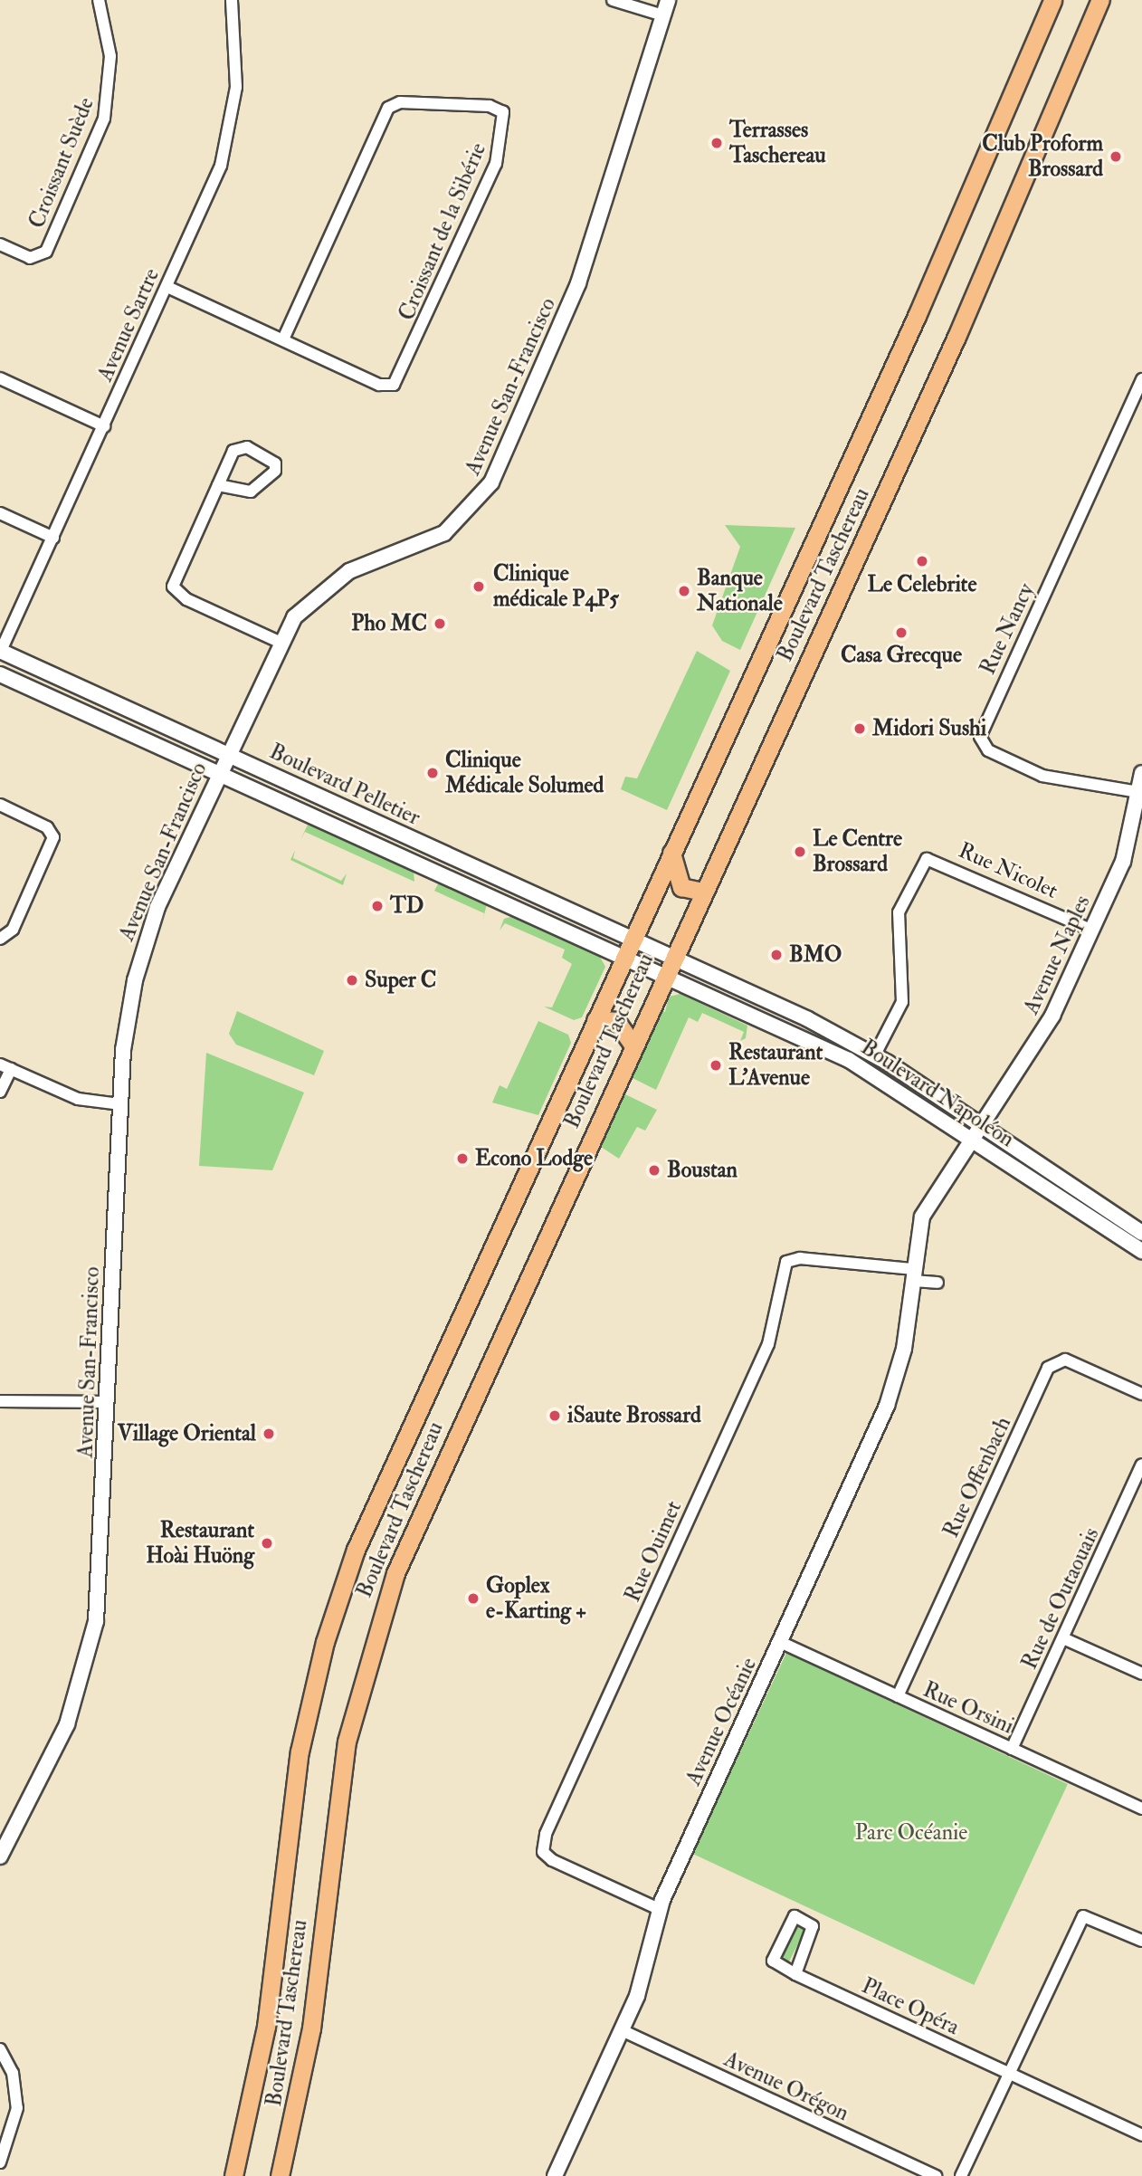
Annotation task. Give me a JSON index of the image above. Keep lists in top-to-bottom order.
{
  "streets": {
    "main road": ["Boulevard Taschereau"],
    "street": [
      "Croissant Suède",
      "Croissant de la Sibérie",
      "Avenue Sartre",
      "Avenue San-Francisco",
      "Rue Nancy",
      "Boulevard Pelletier",
      "Rue Nicolet",
      "Avenue Naples",
      "Boulevard Napoléon",
      "Rue Offenbach",
      "Rue Ouimet",
      "Rue de Outaouais",
      "Rue Orsini",
      "Avenue Océanie",
      "Place Opéra",
      "Avenue Orégon"
    ]
  },
  "crossings": [
    ["Croissant de la Sibérie", "Avenue Sartre"],
    ["Avenue Sartre", "Boulevard Pelletier"],
    ["Avenue San-Francisco", "Boulevard Pelletier"],
    ["Boulevard Taschereau", "Boulevard Pelletier"],
    ["Boulevard Taschereau", "Boulevard Napoléon"],
    ["Rue Nancy", "Avenue Naples"],
    ["Boulevard Pelletier", "Boulevard Napoléon"],
    ["Rue Nicolet", "Avenue Naples"],
    ["Rue Nicolet", "Boulevard Napoléon"],
    ["Avenue Naples", "Boulevard Napoléon"],
    ["Avenue Naples", "Avenue Océanie"],
    ["Boulevard Napoléon", "Avenue Océanie"],
    ["Rue Offenbach", "Rue Orsini"],
    ["Rue Ouimet", "Avenue Océanie"],
    ["Rue de Outaouais", "Rue Orsini"],
    ["Rue Orsini", "Avenue Océanie"],
    ["Avenue Océanie", "Avenue Orégon"]
  ],
  "parks": ["Parc Océanie"],
  "places": [
    "Terrasses Taschereau",
    "Club Proform Brossard",
    "Le Celebrite",
    "Clinique médicale P4P5",
    "Banque Nationale",
    "Pho MC",
    "Casa Grecque",
    "Midori Sushi",
    "Clinique Médicale Solumed",
    "Le Centre Brossard",
    "TD",
    "BMO",
    "Super C",
    "Restaurant L'Avenue",
    "Econo Lodge",
    "Boustan",
    "iSaute Brossard",
    "Village Oriental",
    "Restaurant Hoài Huöng",
    "Goplex e-Karting +"
  ]
}
